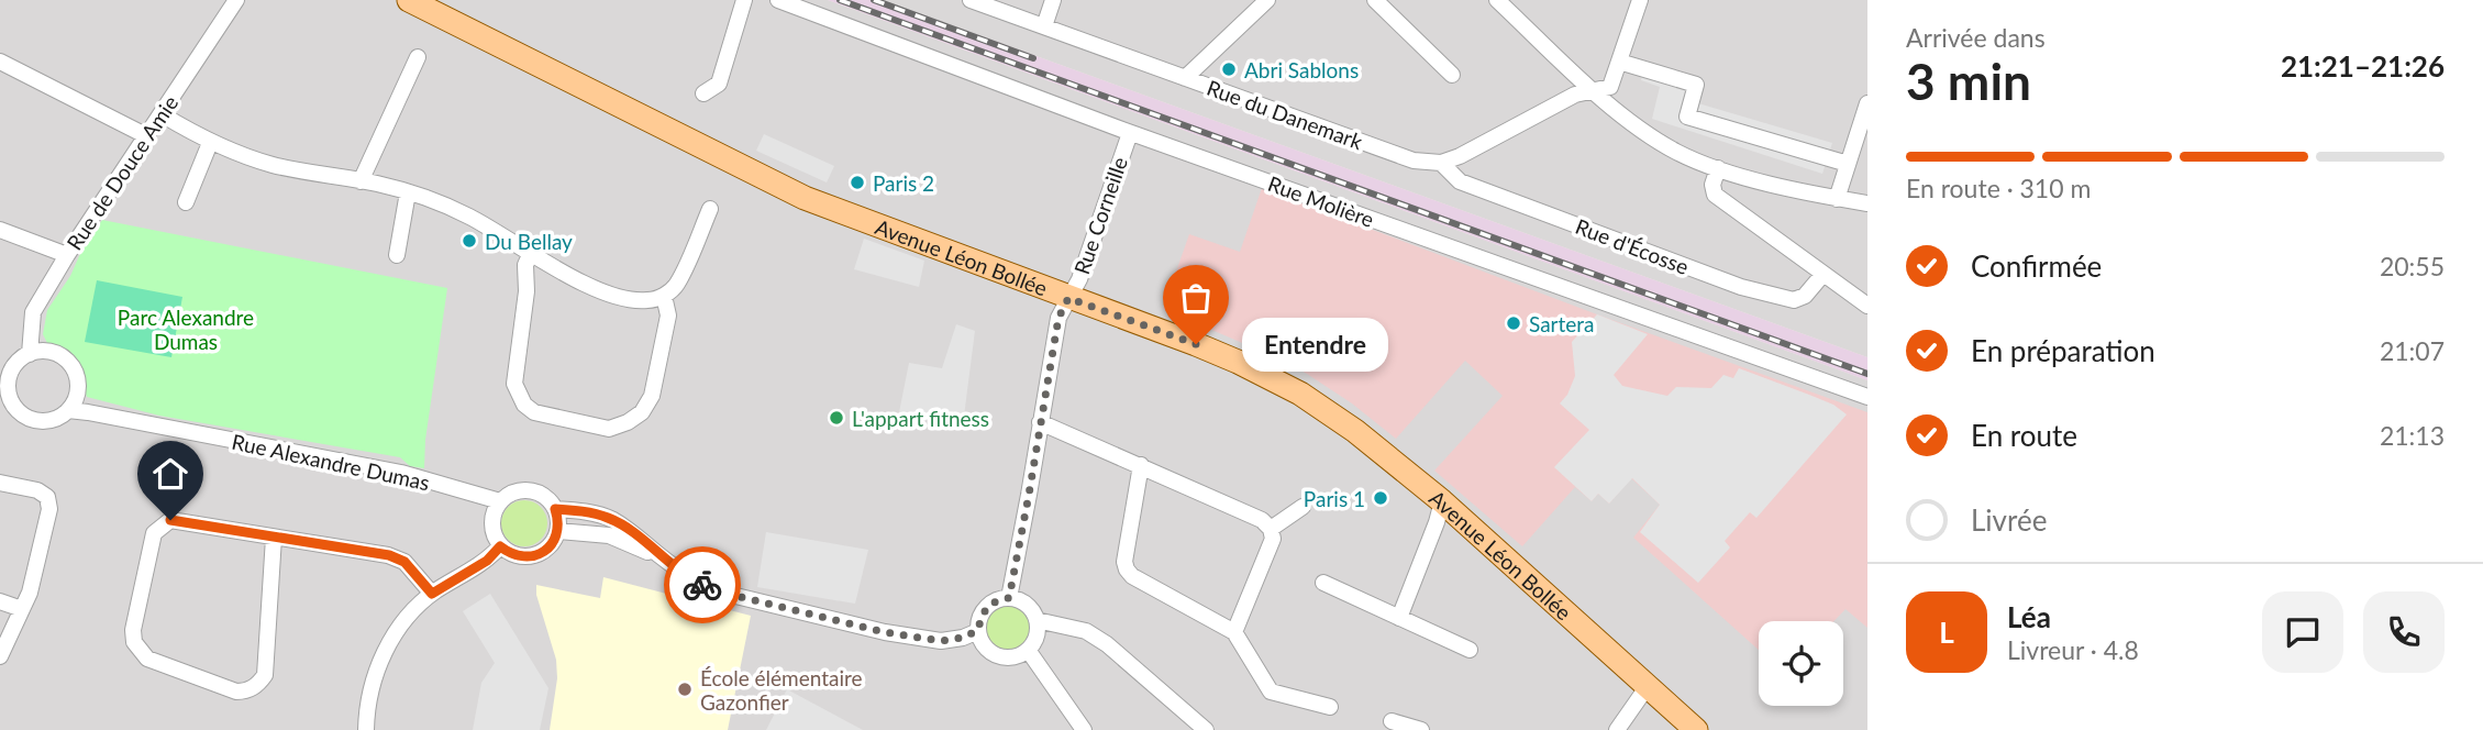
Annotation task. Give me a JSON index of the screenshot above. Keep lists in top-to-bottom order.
{
  "streets": {
    "main road": ["Avenue Léon Bollée"],
    "street": [
      "Rue du Danemark",
      "Rue de Douce Amie",
      "Rue Molière",
      "Rue Corneille",
      "Rue d'Écosse",
      "Rue Alexandre Dumas"
    ]
  },
  "crossings": [
    ["Rue du Danemark", "Rue d'Écosse"],
    ["Rue de Douce Amie", "Rue Alexandre Dumas"],
    ["Rue Molière", "Rue Corneille"],
    ["Rue Corneille", "Avenue Léon Bollée"]
  ],
  "parks": ["Parc Alexandre Dumas"],
  "places": [
    "Abri Sablons",
    "Paris 2",
    "Du Bellay",
    "Sartera",
    "Entendre",
    "L'appart fitness",
    "Paris 1",
    "École élémentaire Gazonfier"
  ],
  "page": {
    "heading": ["3 min", "Arrivée dans", "21:21–21:26"],
    "panel": ["Léa", "Livreur · 4.8"],
    "bar": "En route · 310 m",
    "list": [
      ["Confirmée", "20:55"],
      ["En préparation", "21:07"],
      ["En route", "21:13"],
      "Livrée"
    ],
    "bubble": "Entendre",
    "round": "L"
  }
}
